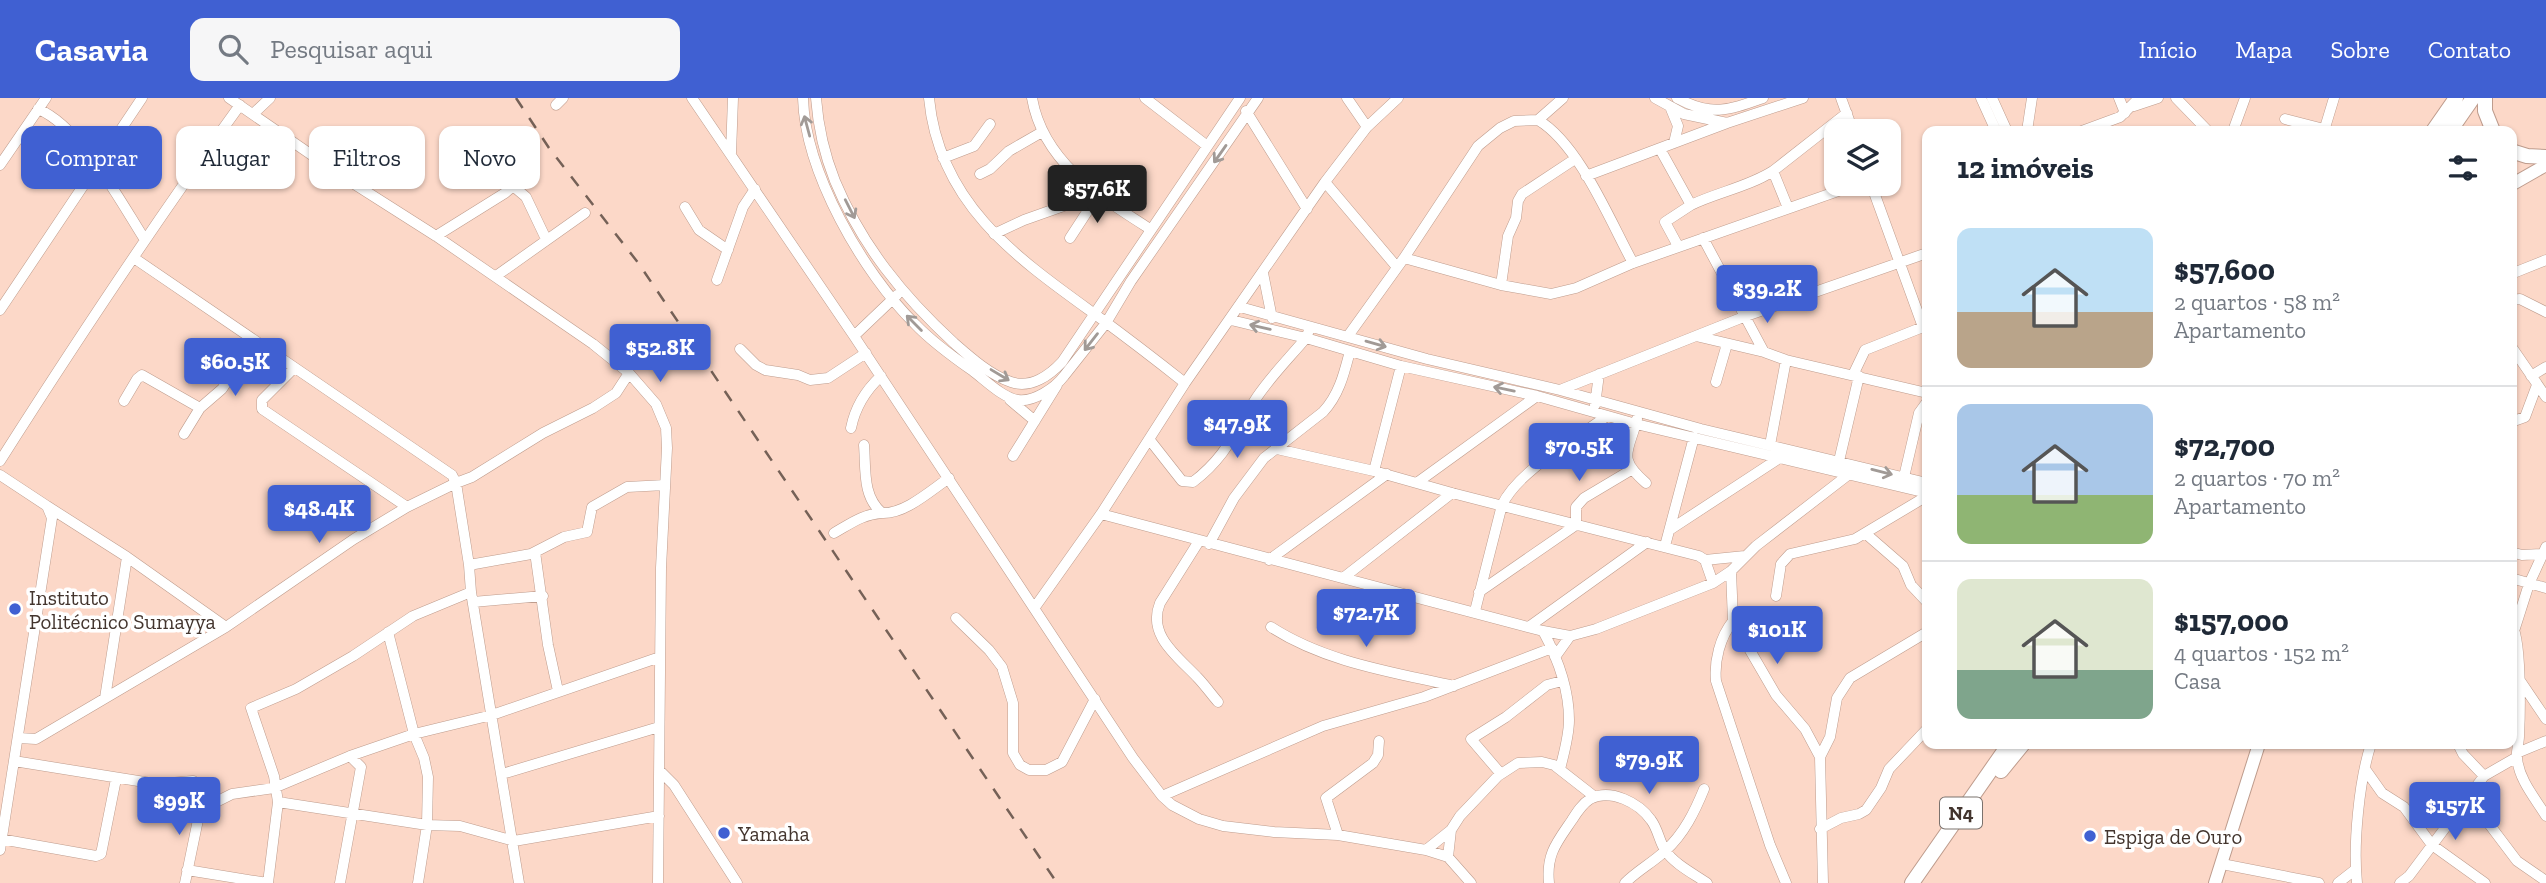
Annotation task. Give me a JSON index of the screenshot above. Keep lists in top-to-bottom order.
{
  "streets": {
    "highway": ["N4"]
  },
  "places": ["Instituto Politécnico Sumayya", "Yamaha", "Espiga de Ouro"],
  "page": {
    "header": "Casavia",
    "search": "Pesquisar aqui",
    "nav": [
      "Início",
      "Mapa",
      "Sobre",
      "Contato"
    ],
    "chip": [
      "Comprar",
      "Alugar",
      "Filtros",
      "Novo"
    ],
    "heading": "12 imóveis",
    "price": [
      "$57.6K",
      "$39.2K",
      "$52.8K",
      "$60.5K",
      "$47.9K",
      "$70.5K",
      "$48.4K",
      "$72.7K",
      "$101K",
      "$79.9K",
      "$99K",
      "$157K"
    ],
    "list": [
      {
        "name": "$57,600",
        "note": "2 quartos · 58 m² · Apartamento"
      },
      {
        "name": "$72,700",
        "note": "2 quartos · 70 m² · Apartamento"
      },
      {
        "name": "$157,000",
        "note": "4 quartos · 152 m² · Casa"
      }
    ]
  }
}
